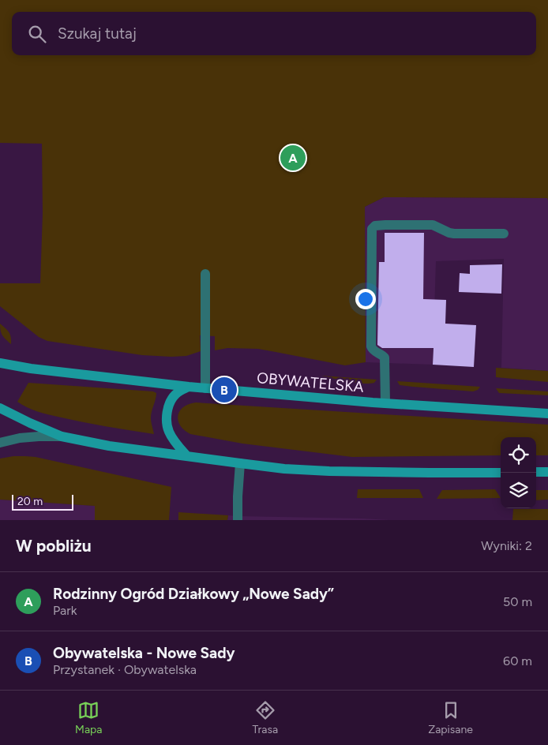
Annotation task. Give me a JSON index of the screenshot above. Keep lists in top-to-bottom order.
{
  "streets": {
    "main road": ["OBYWATELSKA"]
  },
  "scale_bar": "20 m",
  "page": {
    "search": "Szukaj tutaj",
    "pins": ["A", "B"],
    "scale": "20 m",
    "heading": ["W pobliżu", "Wyniki: 2"],
    "list": [
      {
        "mark": "A",
        "name": "Rodzinny Ogród Działkowy „Nowe Sady”",
        "note": "Park",
        "value": "50 m"
      },
      {
        "mark": "B",
        "name": "Obywatelska - Nowe Sady",
        "note": "Przystanek · Obywatelska",
        "value": "60 m"
      }
    ],
    "nav": ["Mapa", "Trasa", "Zapisane"]
  }
}
